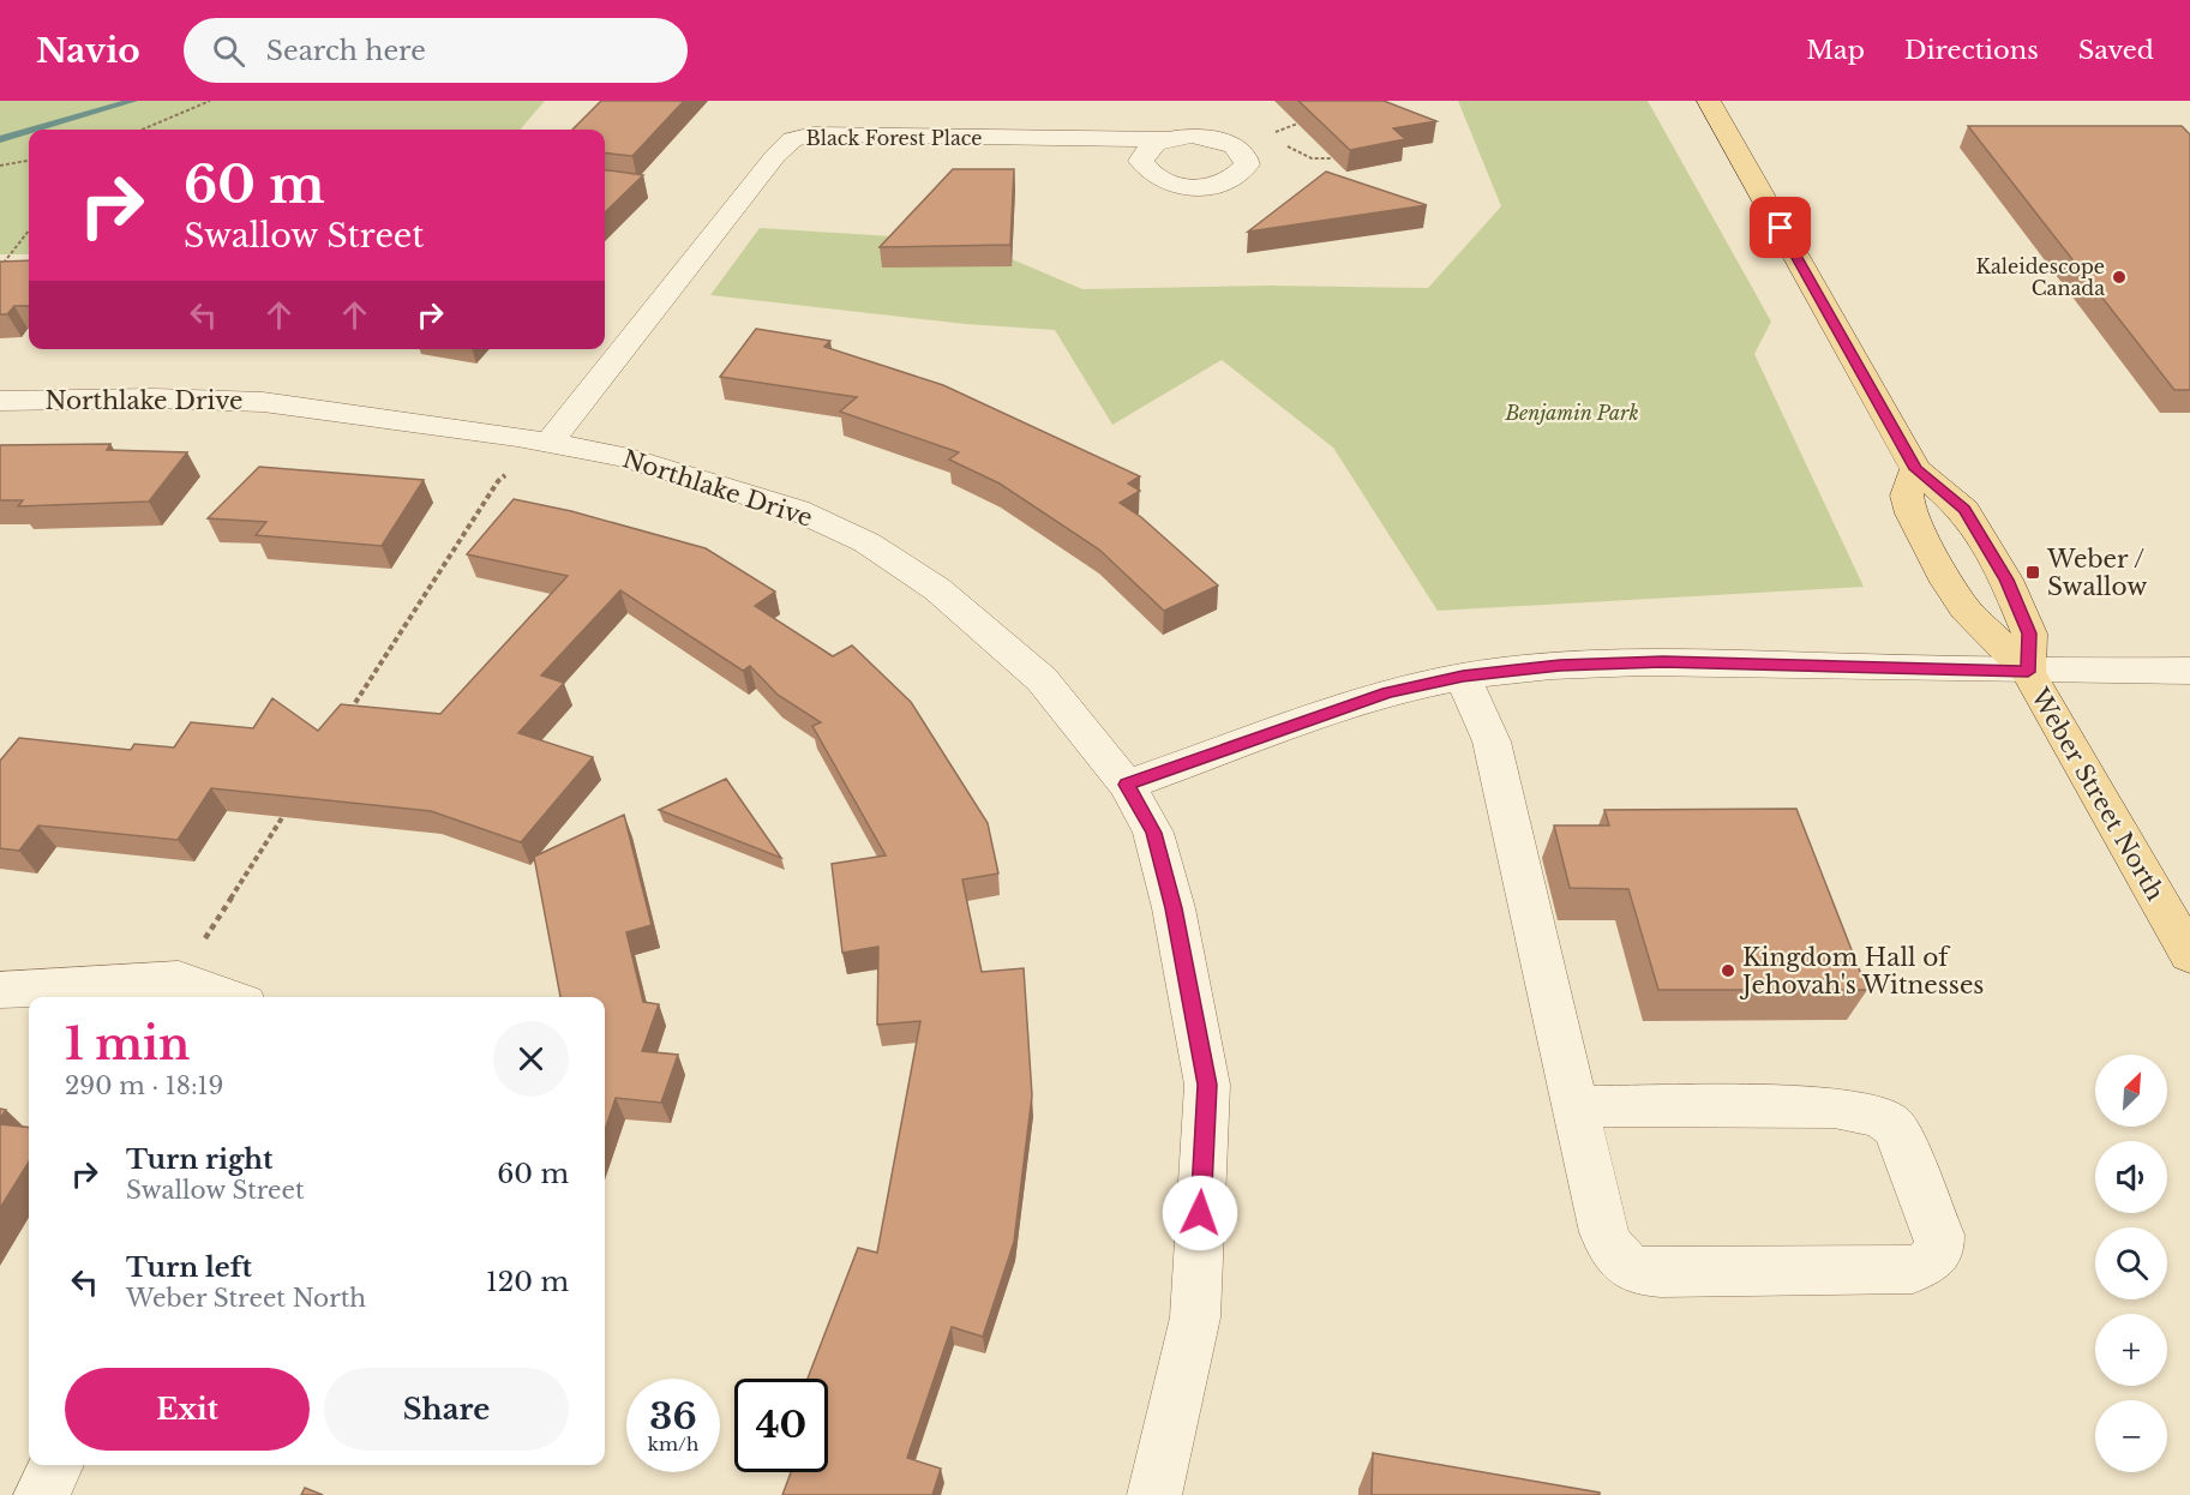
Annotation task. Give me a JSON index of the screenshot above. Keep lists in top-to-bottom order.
{
  "streets": {
    "main road": ["Weber Street North"],
    "street": ["Black Forest Place", "Northlake Drive"]
  },
  "crossings": [
    ["Black Forest Place", "Northlake Drive"]
  ],
  "parks": ["Benjamin Park"],
  "places": {
    "other": ["Kaleidescope Canada", "Kingdom Hall of Jehovah's Witnesses"],
    "transit": ["Weber / Swallow"]
  },
  "north": "top right",
  "page": {
    "header": "Navio",
    "search": "Search here",
    "nav": ["Map", "Directions", "Saved"],
    "turn": ["60 m", "Swallow Street"],
    "heading": ["1 min", "290 m · 18:19"],
    "map_buttons": ["+", "−"],
    "list": [
      {
        "name": "Turn right",
        "note": "Swallow Street",
        "value": "60 m"
      },
      {
        "name": "Turn left",
        "note": "Weber Street North",
        "value": "120 m"
      }
    ],
    "buttons": ["Exit", "Share"],
    "speed": "36 km/h",
    "limit": "40"
  }
}
